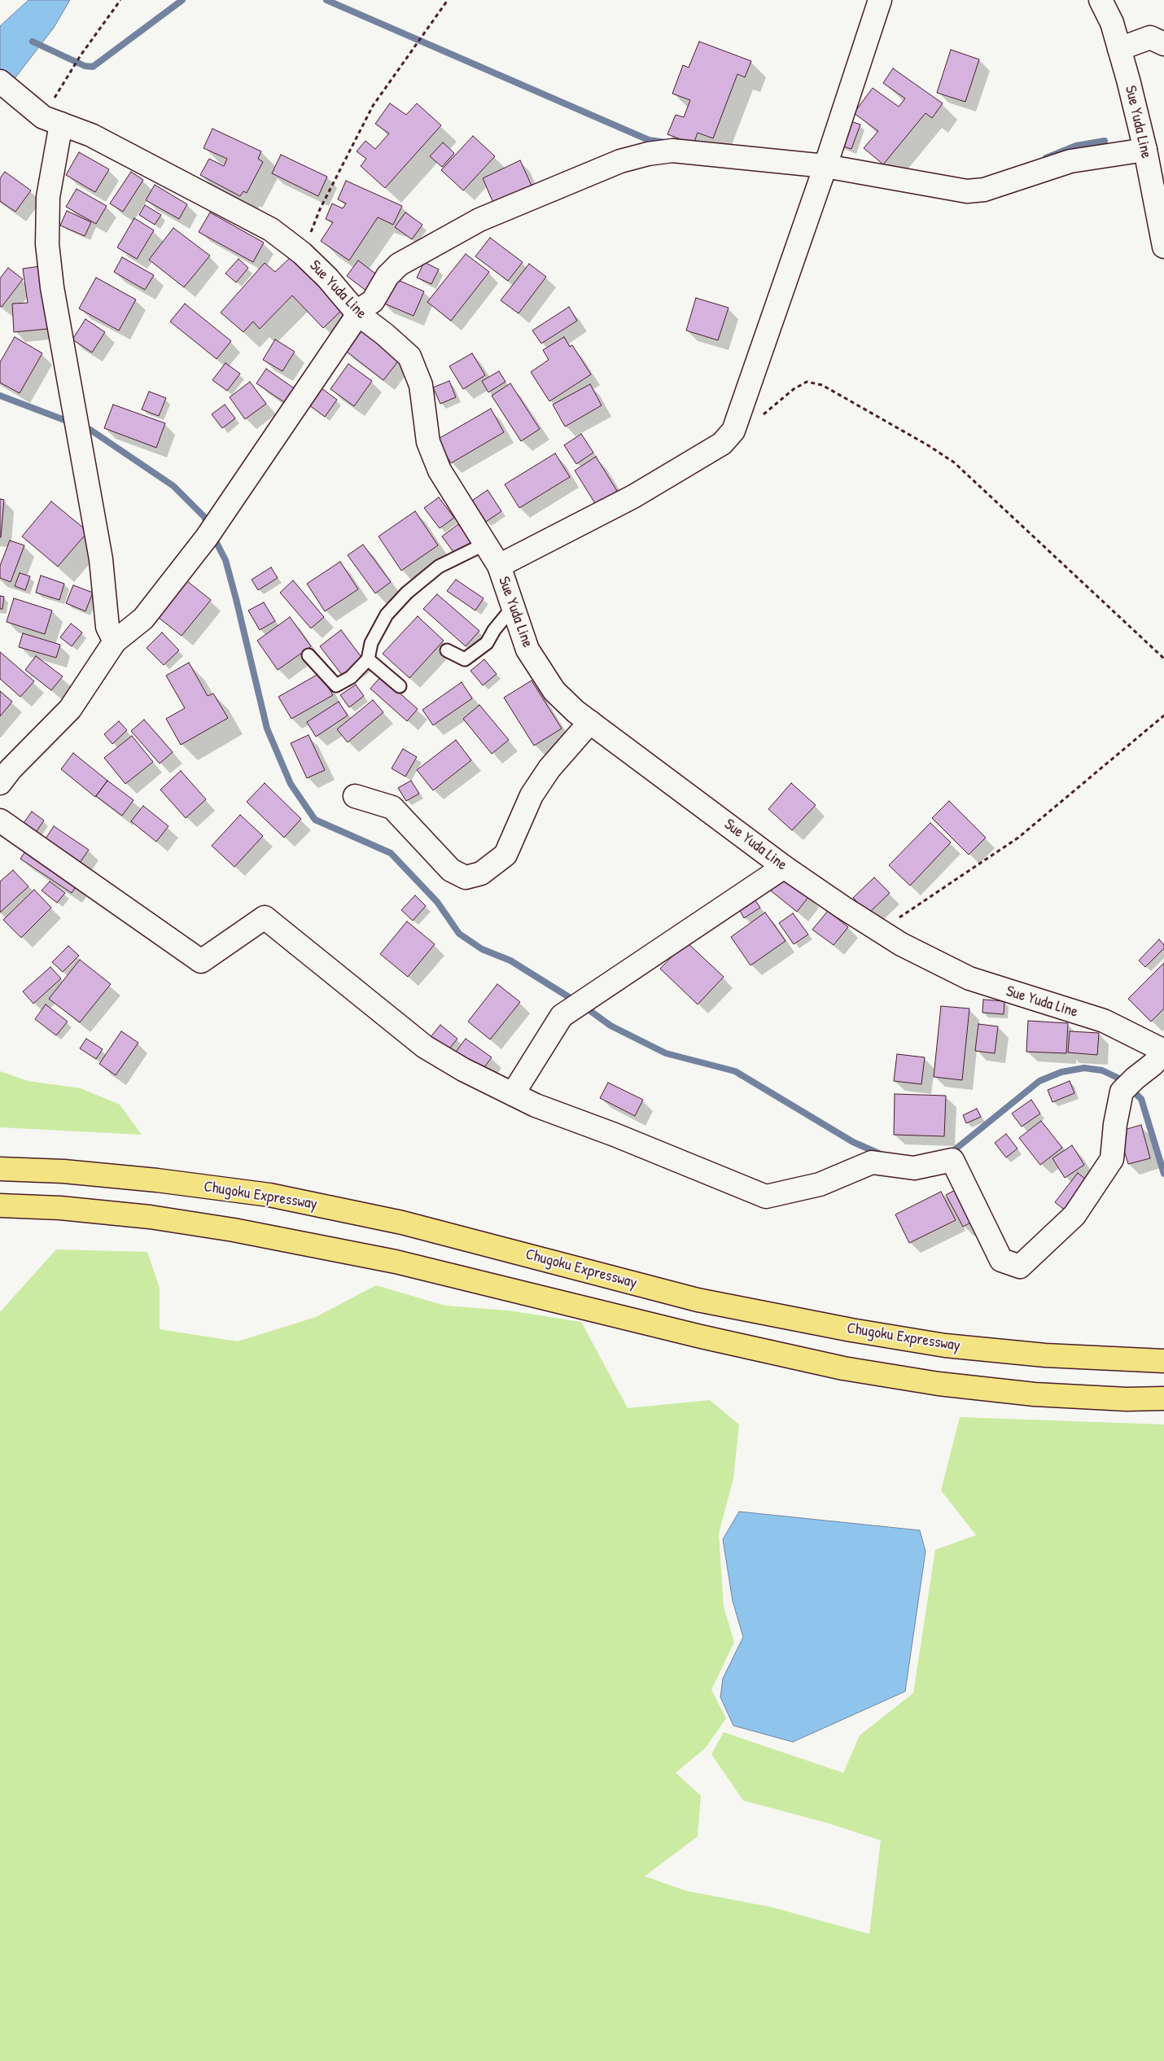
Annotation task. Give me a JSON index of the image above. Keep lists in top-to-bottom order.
{
  "streets": {
    "highway": ["Chugoku Expressway"],
    "street": ["Sue Yuda Line"]
  }
}
